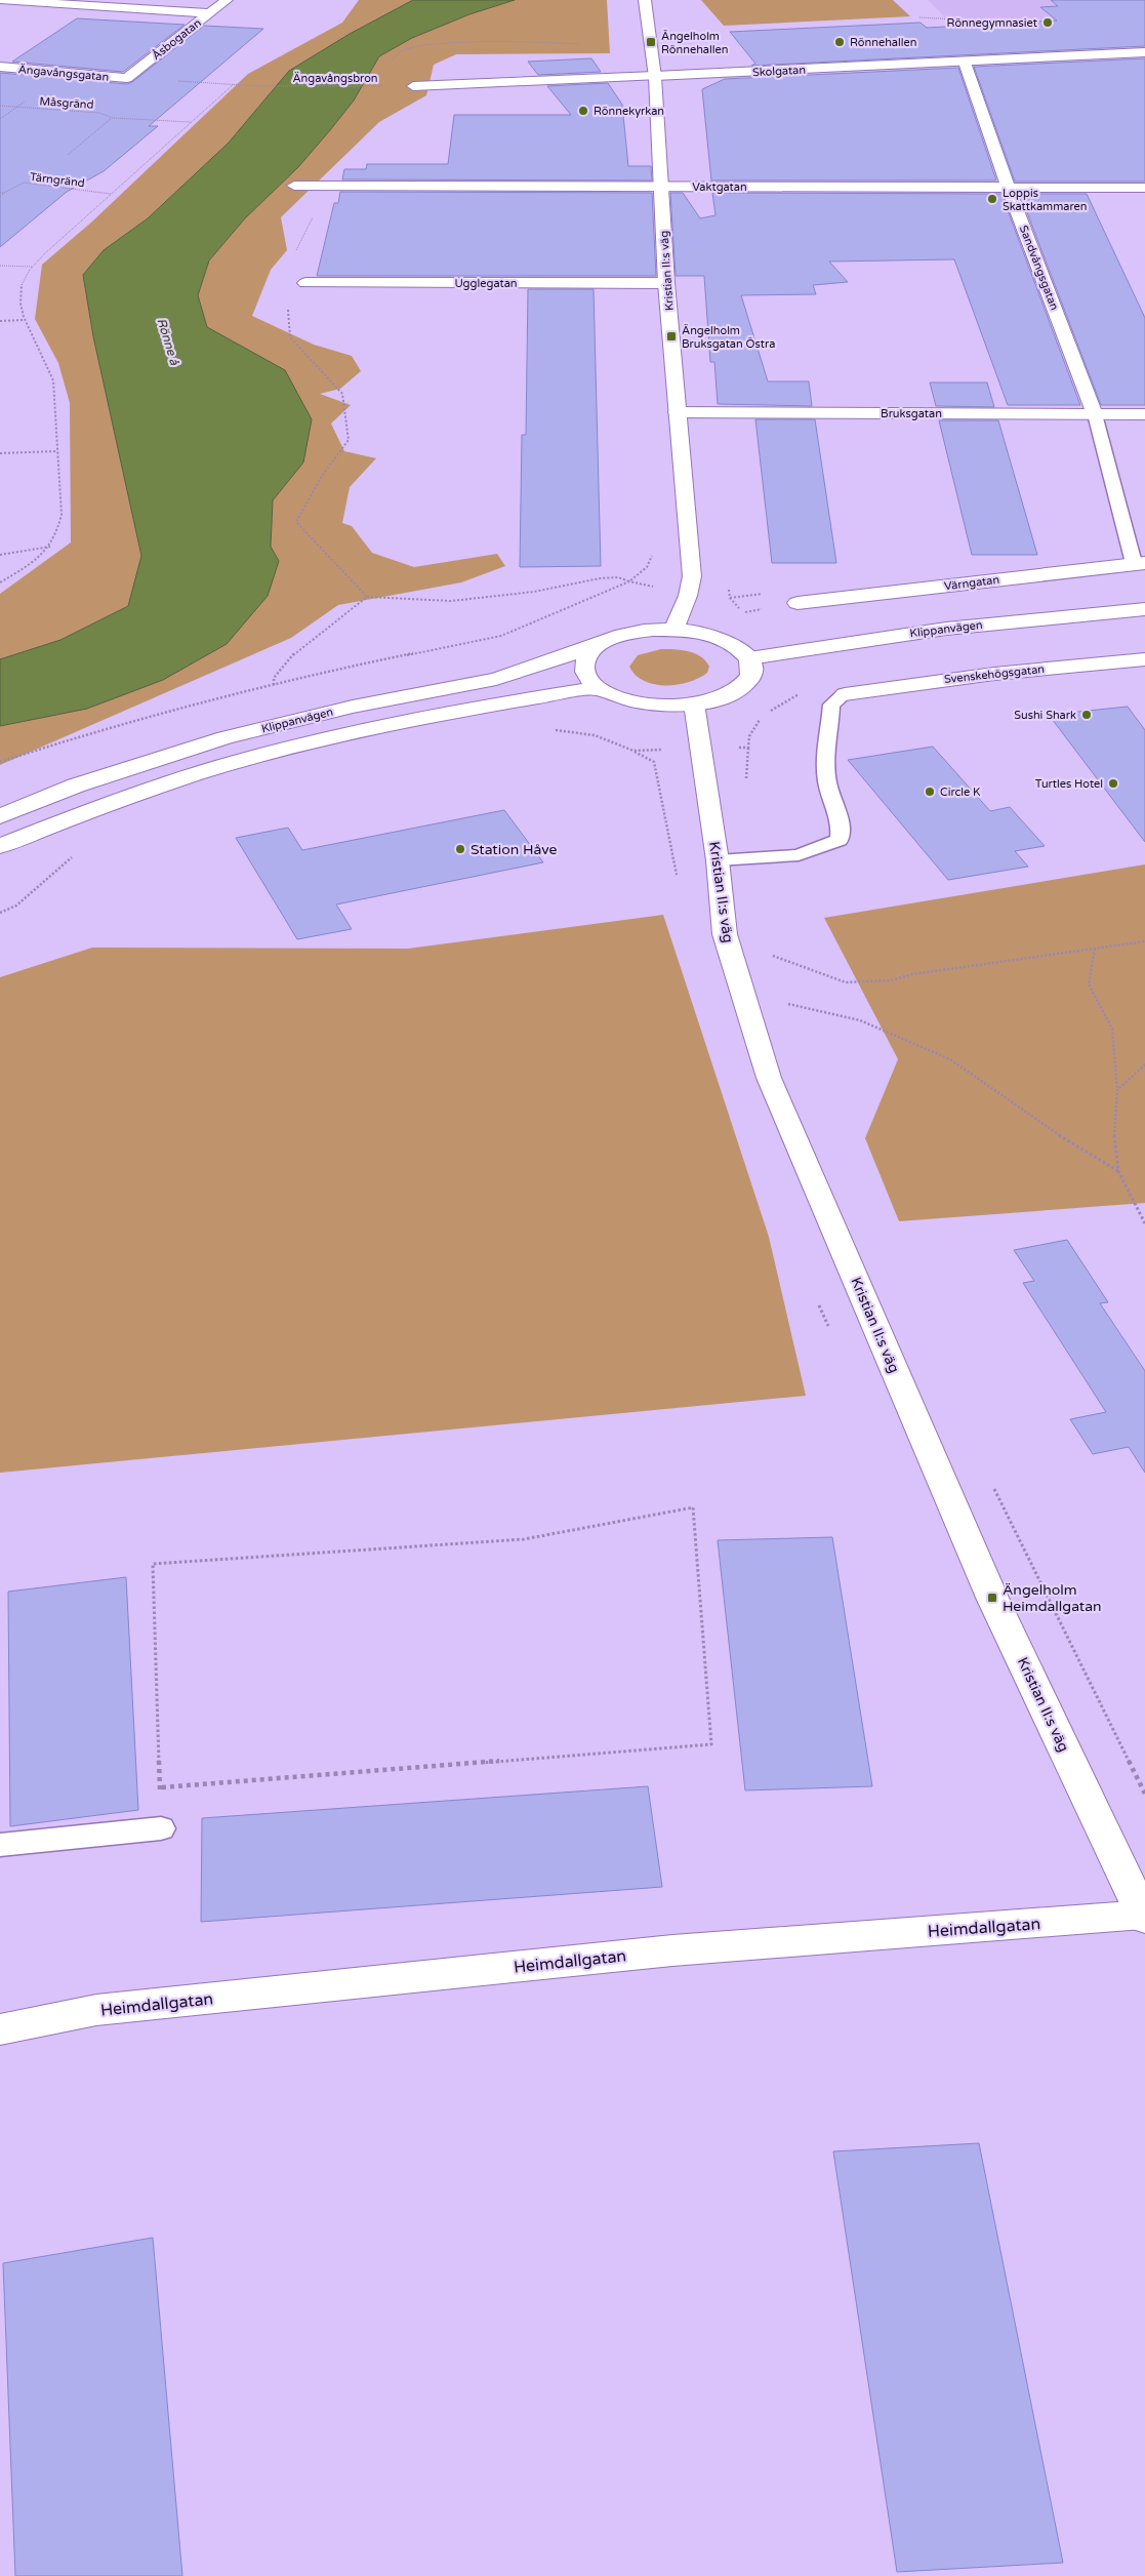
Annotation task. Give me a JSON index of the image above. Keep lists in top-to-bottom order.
{
  "streets": {
    "street": [
      "Åsbogatan",
      "Skolgatan",
      "Ängavångsgatan",
      "Vaktgatan",
      "Sandvångsgatan",
      "Kristian II:s väg",
      "Ugglegatan",
      "Bruksgatan",
      "Värngatan",
      "Klippanvägen",
      "Svenskehögsgatan",
      "Heimdallgatan"
    ],
    "path": ["Ängavångsbron", "Måsgränd", "Tärngränd"]
  },
  "crossings": [
    ["Åsbogatan", "Ängavångsgatan"],
    ["Åsbogatan", "Ängavångsbron"],
    ["Skolgatan", "Ängavångsbron"],
    ["Skolgatan", "Sandvångsgatan"],
    ["Skolgatan", "Kristian II:s väg"],
    ["Ängavångsgatan", "Ängavångsbron"],
    ["Vaktgatan", "Sandvångsgatan"],
    ["Vaktgatan", "Kristian II:s väg"],
    ["Sandvångsgatan", "Bruksgatan"],
    ["Kristian II:s väg", "Ugglegatan"],
    ["Kristian II:s väg", "Bruksgatan"],
    ["Kristian II:s väg", "Klippanvägen"],
    ["Kristian II:s väg", "Heimdallgatan"]
  ],
  "water": ["Rönne å"],
  "places": {
    "other": [
      "Rönnegymnasiet",
      "Rönnehallen",
      "Rönnekyrkan",
      "Loppis Skattkammaren",
      "Sushi Shark",
      "Turtles Hotel",
      "Circle K",
      "Station Håve"
    ],
    "transit": ["Ängelholm Rönnehallen", "Ängelholm Bruksgatan Östra", "Ängelholm Heimdallgatan"]
  }
}
